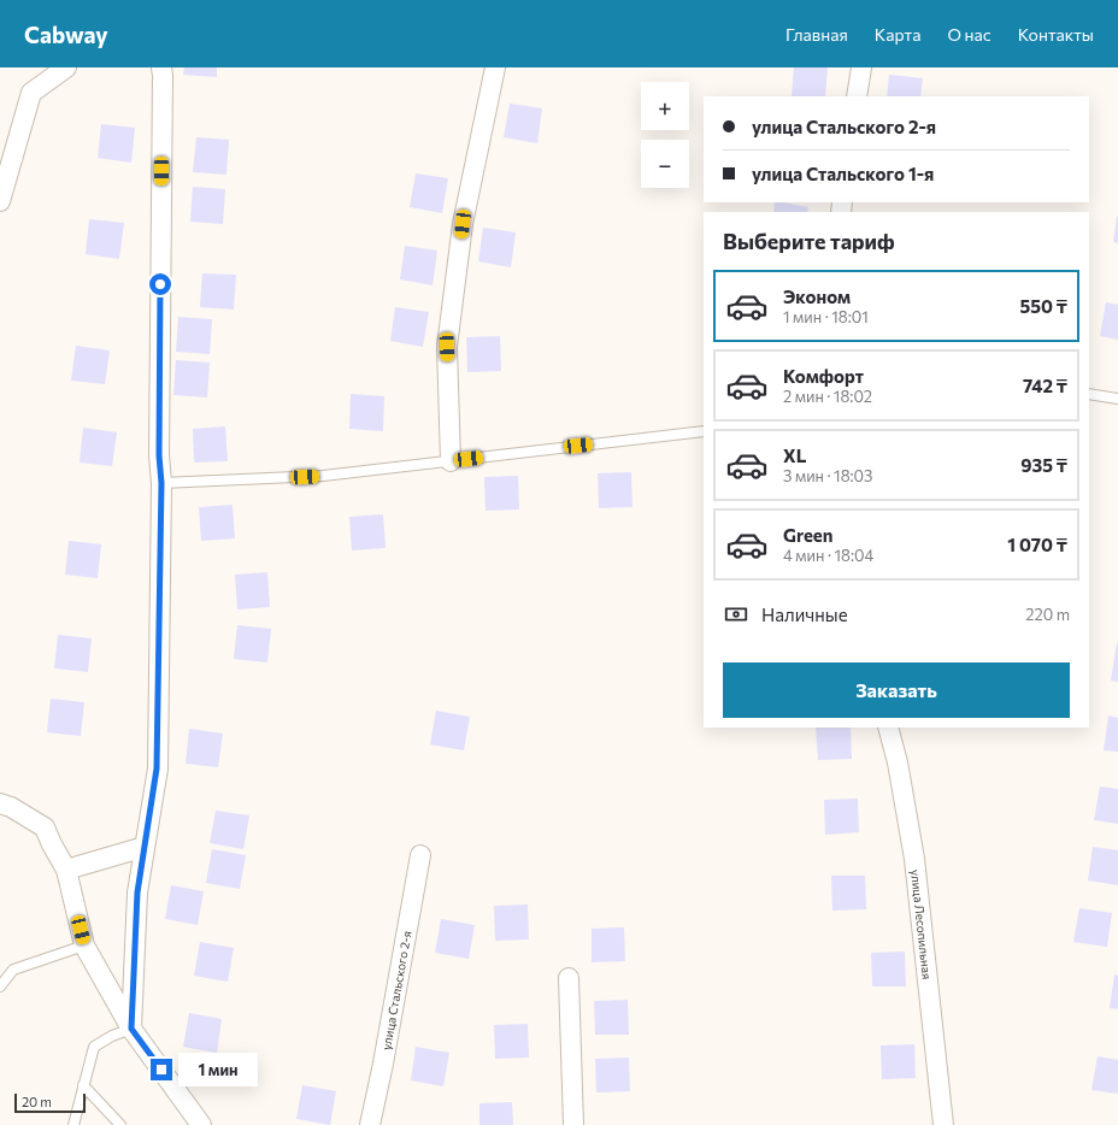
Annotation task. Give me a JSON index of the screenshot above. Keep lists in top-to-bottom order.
{
  "streets": {
    "street": ["улица Лесопильная", "улица Стальского 2-я"]
  },
  "scale_bar": "20 m",
  "page": {
    "header": "Cabway",
    "nav": [
      "Главная",
      "Карта",
      "О нас",
      "Контакты"
    ],
    "map_buttons": ["+", "−"],
    "banner": ["улица Стальского 2-я", "улица Стальского 1-я"],
    "heading": "Выберите тариф",
    "list": [
      {
        "name": "Эконом",
        "note": "1 мин · 18:01",
        "value": "550 ₸"
      },
      {
        "name": "Комфорт",
        "note": "2 мин · 18:02",
        "value": "742 ₸"
      },
      {
        "name": "XL",
        "note": "3 мин · 18:03",
        "value": "935 ₸"
      },
      {
        "name": "Green",
        "note": "4 мин · 18:04",
        "value": "1 070 ₸"
      }
    ],
    "pay": ["Наличные", "220 m"],
    "buttons": "Заказать",
    "bubble": "1 мин",
    "scale": "20 m"
  }
}
